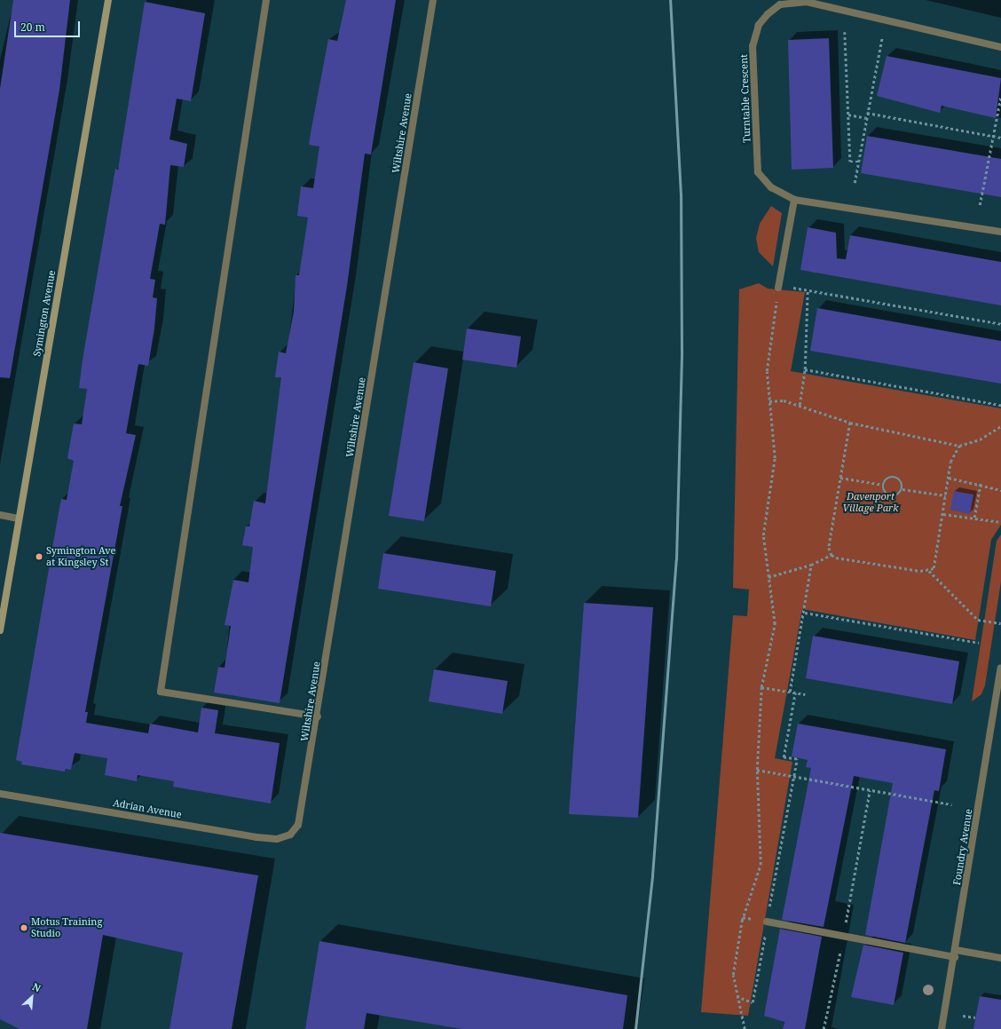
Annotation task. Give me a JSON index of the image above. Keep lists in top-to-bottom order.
{
  "streets": {
    "street": [
      "Turntable Crescent",
      "Wiltshire Avenue",
      "Symington Avenue",
      "Adrian Avenue",
      "Foundry Avenue"
    ]
  },
  "crossings": [
    ["Wiltshire Avenue", "Adrian Avenue"]
  ],
  "parks": ["Davenport Village Park"],
  "places": ["Symington Ave at Kingsley St", "Motus Training Studio"],
  "scale_bar": "20 m",
  "north": "top right"
}
